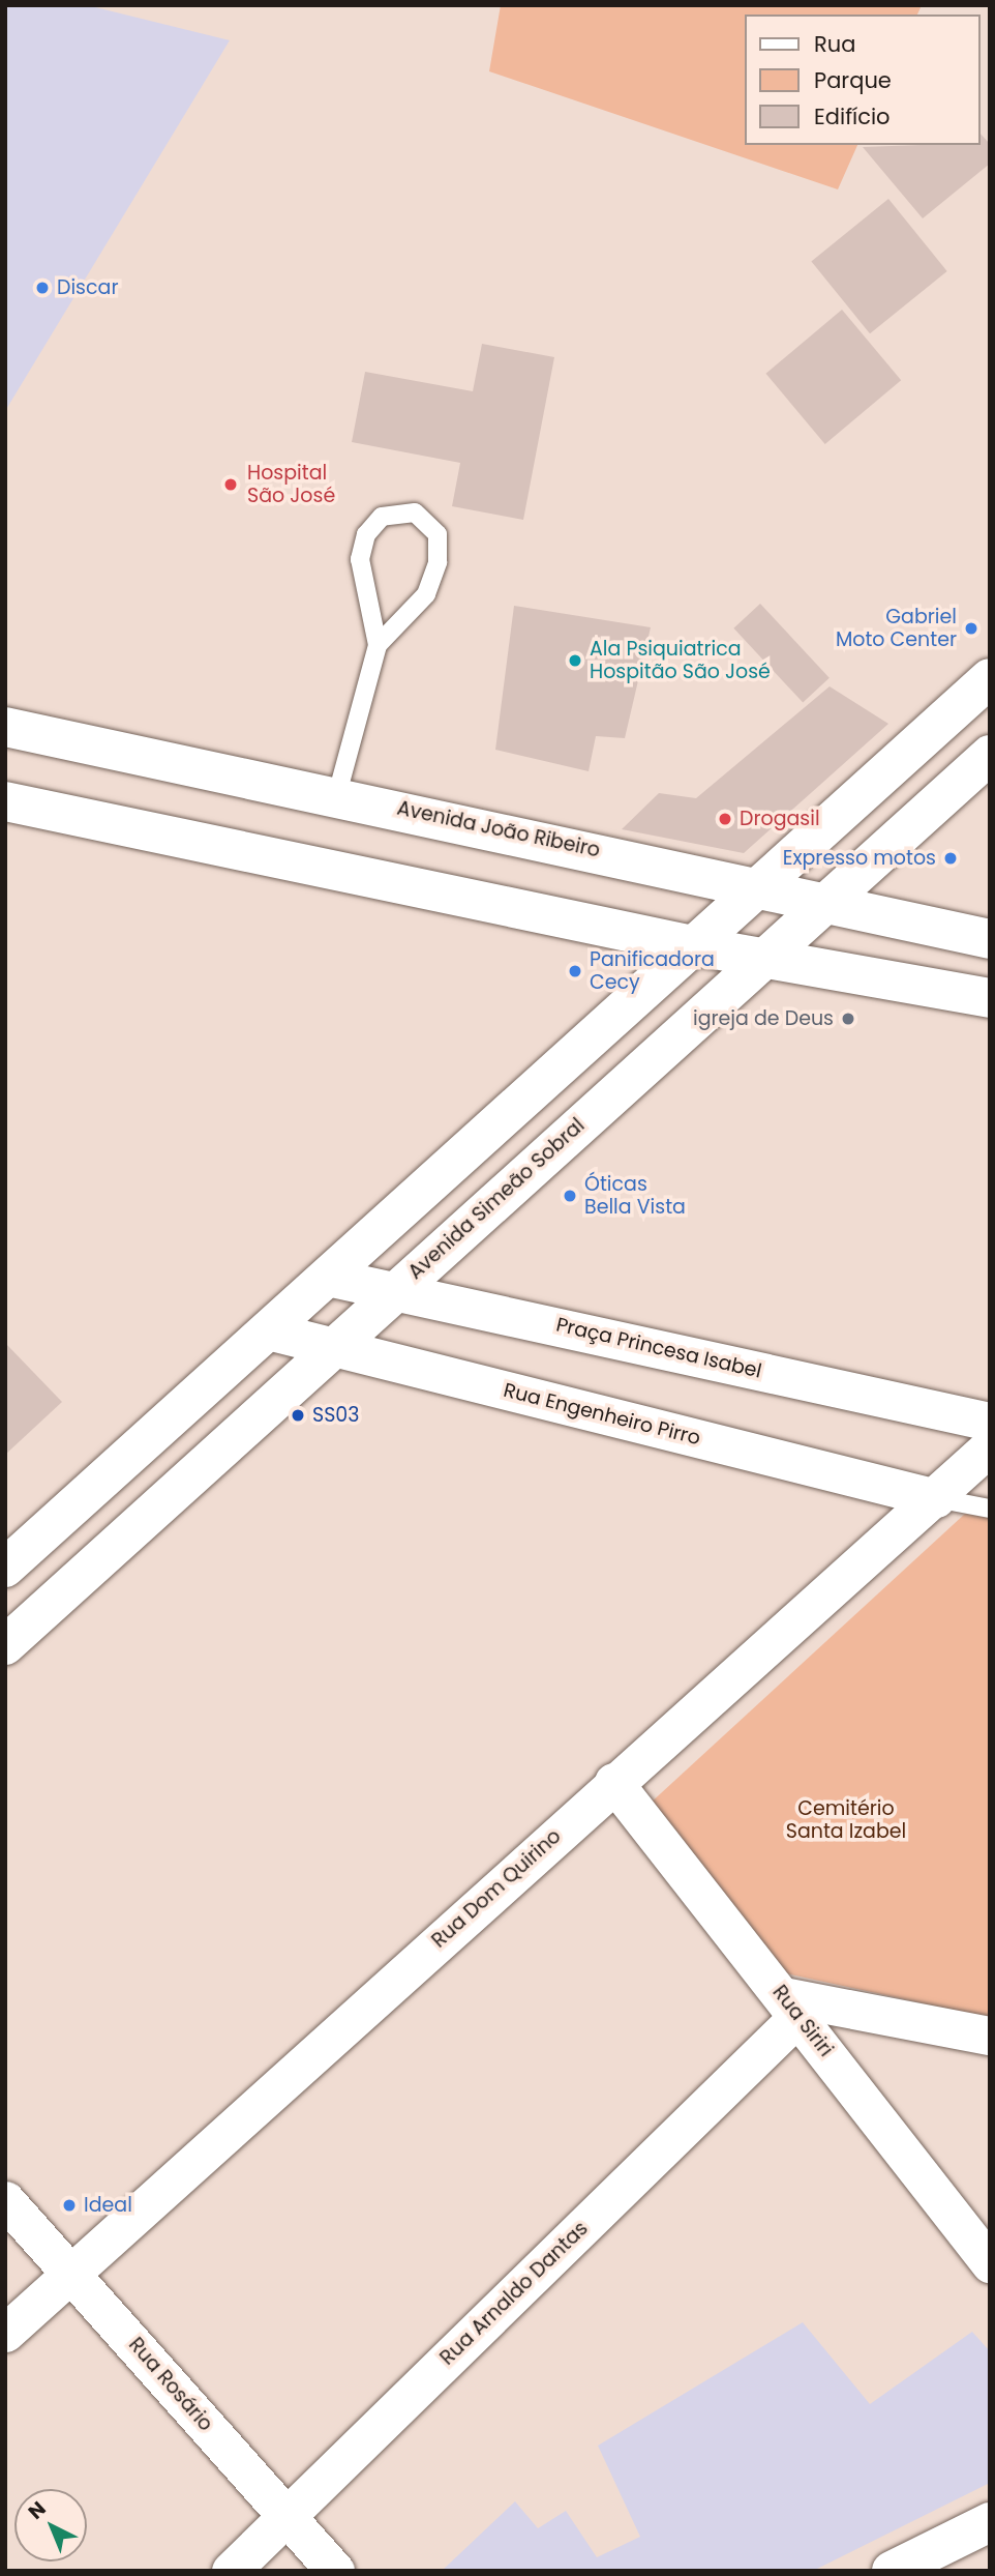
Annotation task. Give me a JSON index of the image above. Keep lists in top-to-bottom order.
{
  "streets": {
    "main road": ["Avenida João Ribeiro", "Avenida Simeão Sobral"],
    "street": [
      "Praça Princesa Isabel",
      "Rua Engenheiro Pirro",
      "Rua Dom Quirino",
      "Rua Siriri",
      "Rua Arnaldo Dantas",
      "Rua Rosário"
    ]
  },
  "crossings": [
    ["Avenida João Ribeiro", "Avenida Simeão Sobral"],
    ["Avenida Simeão Sobral", "Praça Princesa Isabel"],
    ["Avenida Simeão Sobral", "Rua Engenheiro Pirro"],
    ["Rua Engenheiro Pirro", "Rua Dom Quirino"],
    ["Rua Dom Quirino", "Rua Siriri"],
    ["Rua Dom Quirino", "Rua Rosário"],
    ["Rua Siriri", "Rua Arnaldo Dantas"],
    ["Rua Arnaldo Dantas", "Rua Rosário"]
  ],
  "parks": ["Cemitério Santa Izabel"],
  "places": [
    "Discar",
    "Hospital São José",
    "Gabriel Moto Center",
    "Ala Psiquiatrica Hospitão São José",
    "Drogasil",
    "Expresso motos",
    "Panificadora Cecy",
    "igreja de Deus",
    "Óticas Bella Vista",
    "SS03",
    "Ideal"
  ],
  "legend": ["Rua", "Parque", "Edifício"],
  "north": "top left"
}
